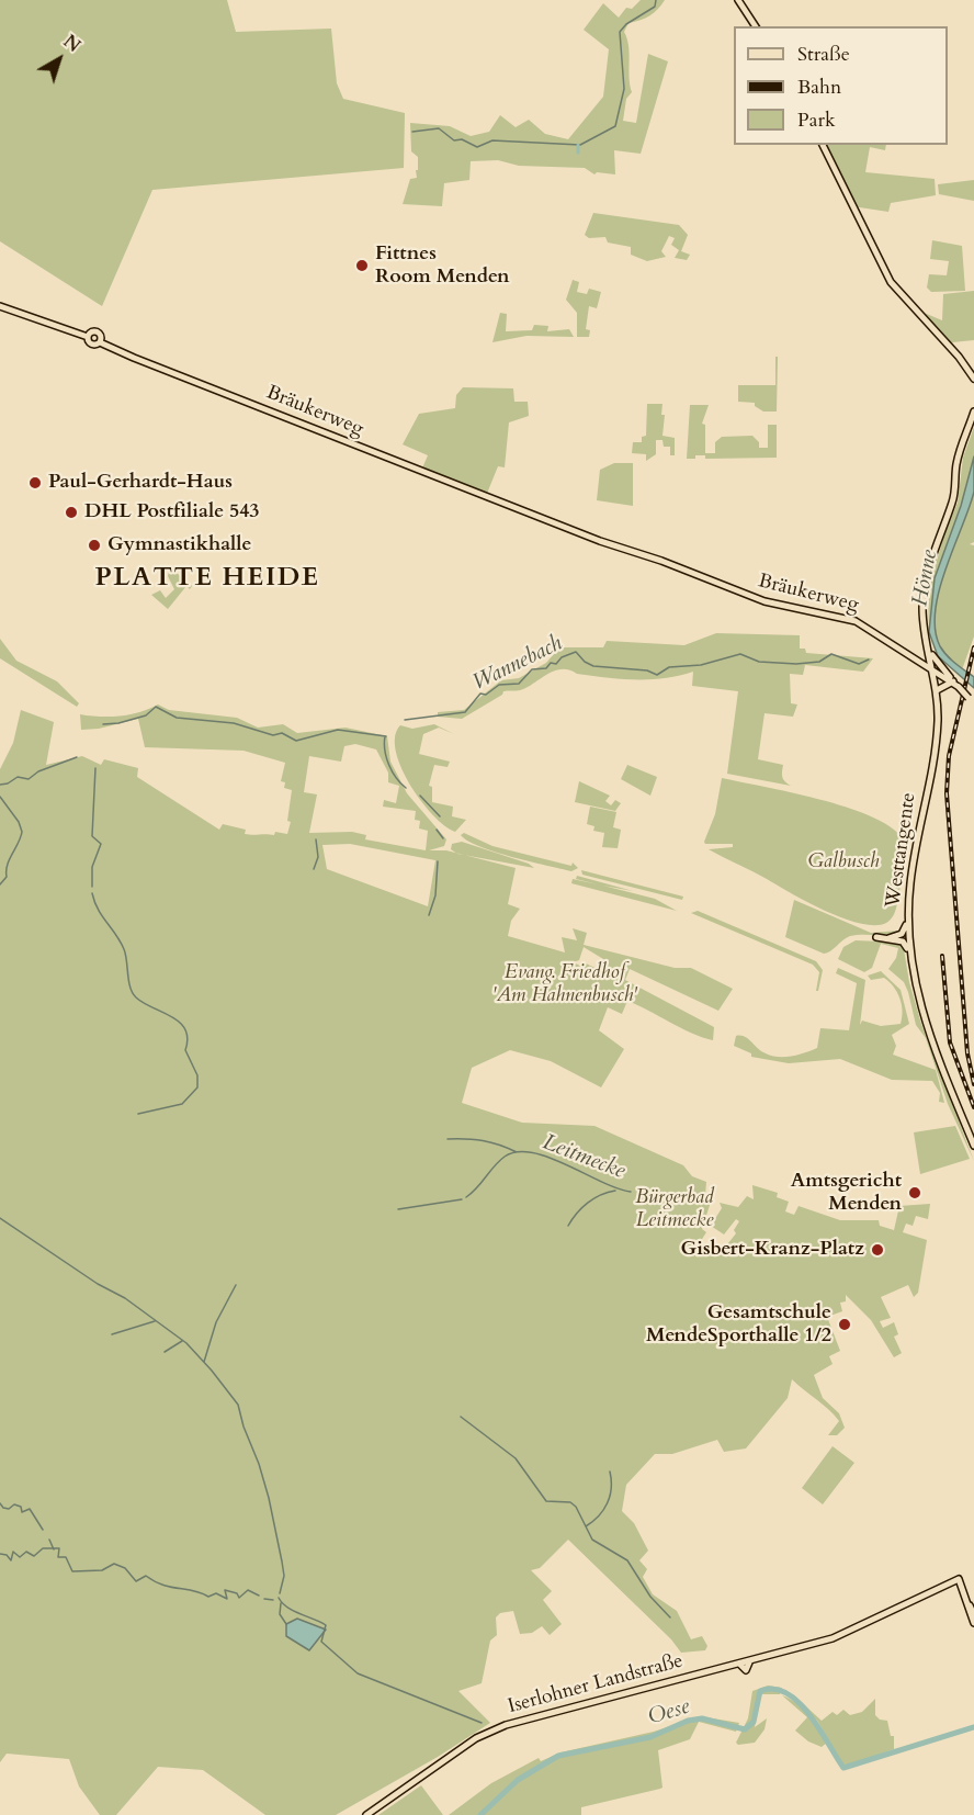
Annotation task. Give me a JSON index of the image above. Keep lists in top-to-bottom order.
{
  "streets": {
    "main road": ["Bräukerweg", "Westtangente", "Iserlohner Landstraße"]
  },
  "crossings": [
    ["Bräukerweg", "Westtangente"]
  ],
  "districts": ["PLATTE HEIDE"],
  "water": [
    "Hönne",
    "Wannebach",
    "Leitmecke",
    "Oese"
  ],
  "parks": ["Galbusch", "Evang. Friedhof 'Am Hahnenbusch'", "Bürgerbad Leitmecke"],
  "places": [
    "Fittnes Room Menden",
    "Paul-Gerhardt-Haus",
    "DHL Postfiliale 543",
    "Gymnastikhalle",
    "Amtsgericht Menden",
    "Gisbert-Kranz-Platz",
    "Gesamtschule MendeSporthalle 1/2"
  ],
  "legend": ["Straße", "Bahn", "Park"],
  "north": "top right"
}
